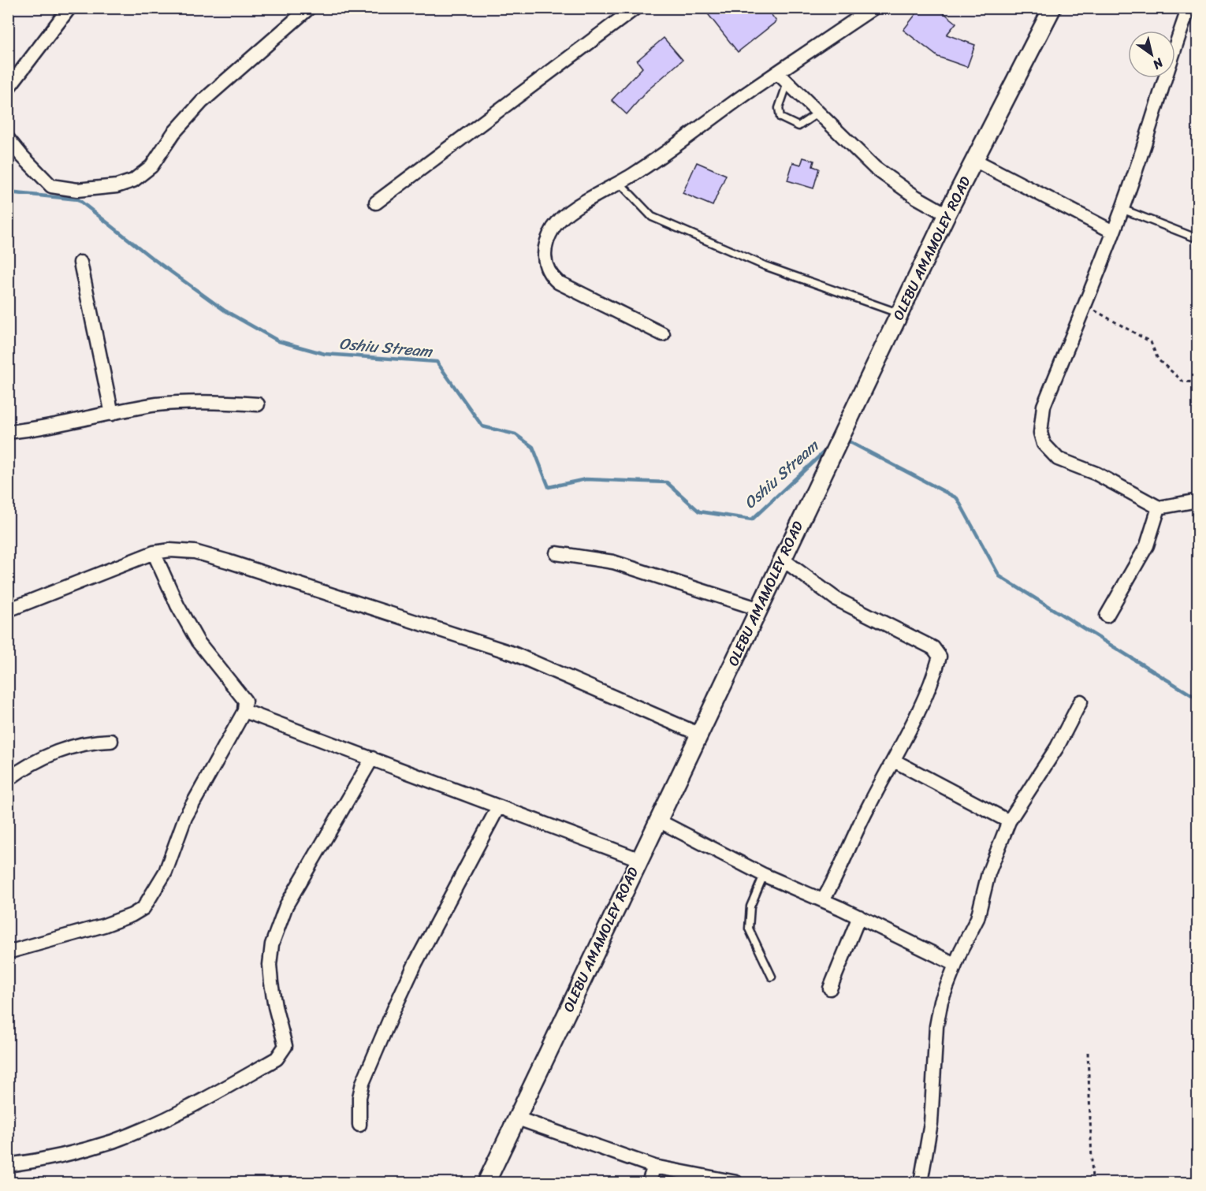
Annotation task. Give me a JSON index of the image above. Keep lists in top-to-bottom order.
{
  "streets": {
    "street": ["OLEBU AMAMOLEY ROAD"]
  },
  "water": ["Oshiu Stream"],
  "north": "bottom right"
}
